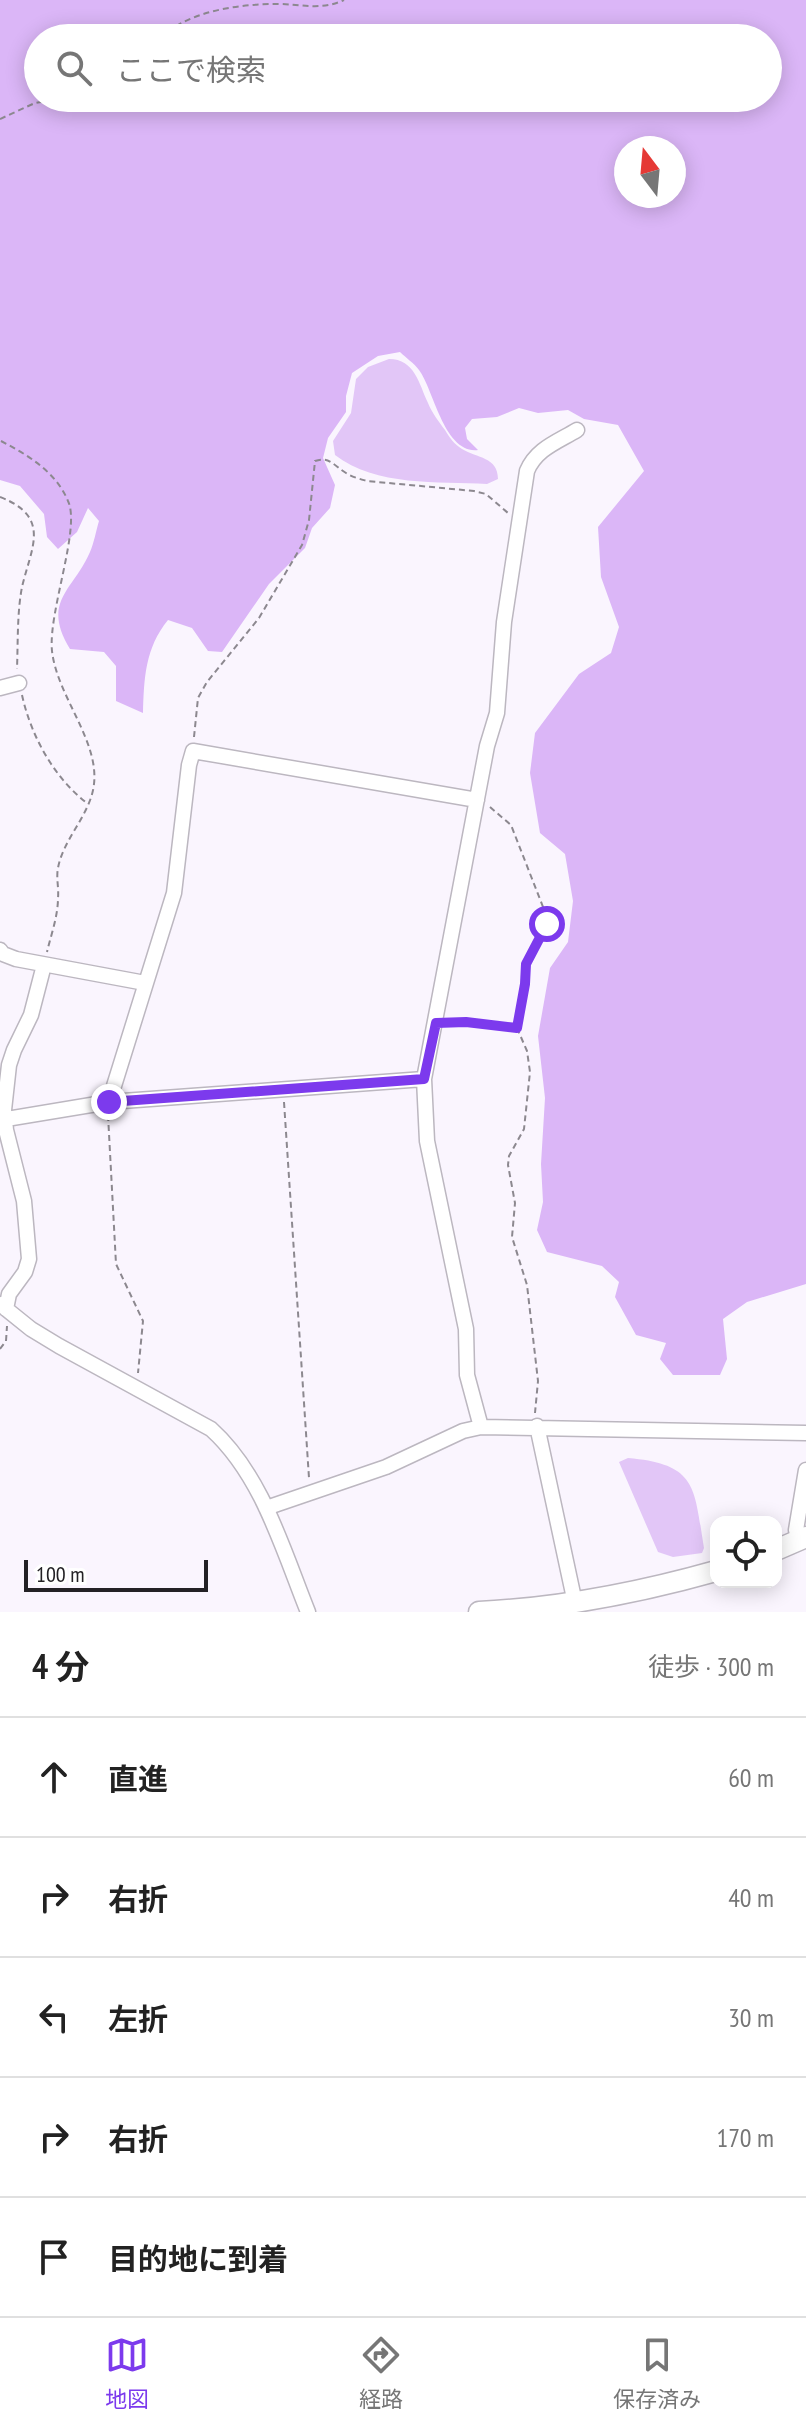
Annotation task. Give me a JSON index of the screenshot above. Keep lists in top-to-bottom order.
{
  "scale_bar": "100 m",
  "north": "top",
  "page": {
    "search": "ここで検索",
    "scale": "100 m",
    "heading": ["4 分", "徒歩 · 300 m"],
    "list": [
      ["直進", "60 m"],
      ["右折", "40 m"],
      ["左折", "30 m"],
      ["右折", "170 m"],
      "目的地に到着"
    ],
    "nav": ["地図", "経路", "保存済み"]
  }
}
